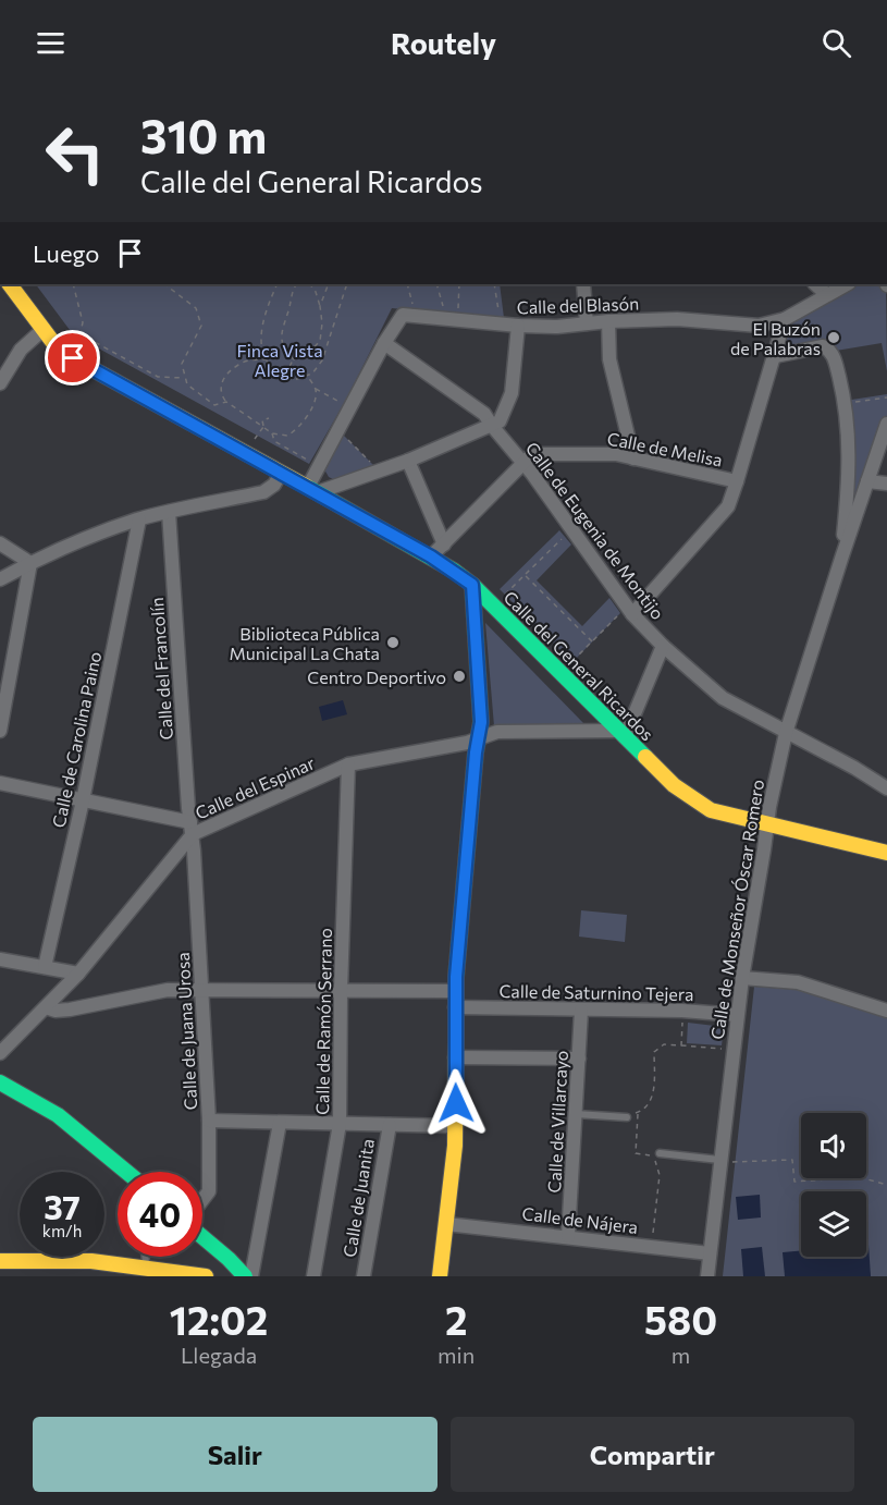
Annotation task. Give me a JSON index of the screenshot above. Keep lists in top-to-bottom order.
{
  "streets": {
    "street": [
      "Calle del Blasón",
      "Calle de Melisa",
      "Calle de Eugenia de Montijo",
      "Calle del General Ricardos",
      "Calle del Francolín",
      "Calle de Carolina Paino",
      "Calle del Espinar",
      "Calle de Monseñor Óscar Romero",
      "Calle de Saturnino Tejera",
      "Calle de Ramón Serrano",
      "Calle de Juana Urosa",
      "Calle de Villarcayo",
      "Calle de Juanita",
      "Calle de Nájera"
    ]
  },
  "crossings": [
    ["Calle del Blasón", "Calle de Eugenia de Montijo"],
    ["Calle del Blasón", "Calle del General Ricardos"],
    ["Calle de Melisa", "Calle de Eugenia de Montijo"],
    ["Calle de Melisa", "Calle del General Ricardos"],
    ["Calle de Eugenia de Montijo", "Calle de Monseñor Óscar Romero"],
    ["Calle del General Ricardos", "Calle del Espinar"],
    ["Calle del General Ricardos", "Calle de Monseñor Óscar Romero"],
    ["Calle del Francolín", "Calle del Espinar"],
    ["Calle del Francolín", "Calle de Juana Urosa"],
    ["Calle del Espinar", "Calle de Ramón Serrano"],
    ["Calle del Espinar", "Calle de Juana Urosa"],
    ["Calle de Monseñor Óscar Romero", "Calle de Saturnino Tejera"],
    ["Calle de Monseñor Óscar Romero", "Calle de Nájera"],
    ["Calle de Saturnino Tejera", "Calle de Villarcayo"],
    ["Calle de Villarcayo", "Calle de Nájera"]
  ],
  "parks": ["Finca Vista Alegre"],
  "places": ["El Buzón de Palabras", "Biblioteca Pública Municipal La Chata", "Centro Deportivo"],
  "page": {
    "header": "Routely",
    "turn": ["310 m", "Calle del General Ricardos"],
    "then": "Luego",
    "speed": "37 km/h",
    "limit": "40",
    "eta": [
      "12:02",
      "Llegada",
      "2",
      "min",
      "580",
      "m"
    ],
    "buttons": ["Salir", "Compartir"]
  }
}
